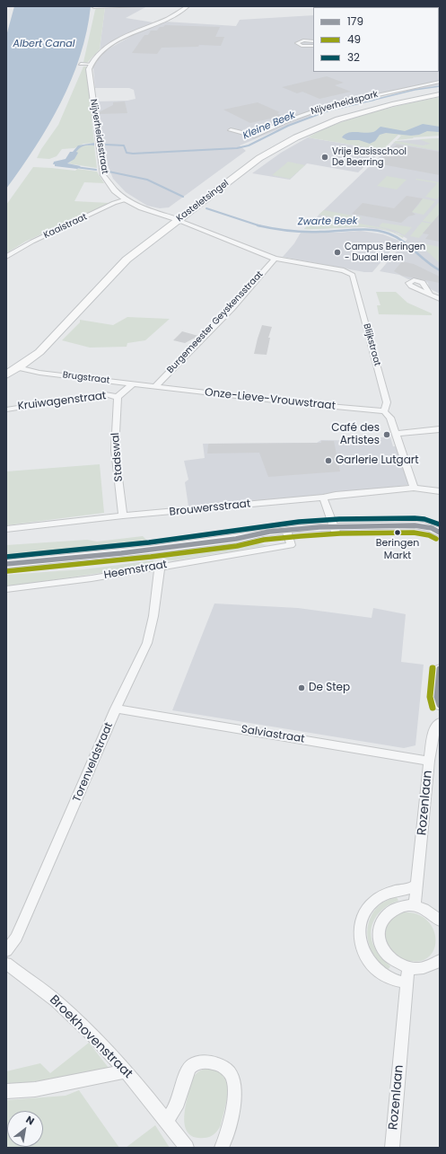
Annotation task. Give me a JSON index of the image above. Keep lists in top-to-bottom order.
{
  "streets": {
    "main road": ["Kasteletsingel"],
    "street": [
      "Nijverheidspark",
      "Nijverheidsstraat",
      "Kaaistraat",
      "Burgemeester Geyskensstraat",
      "Blijkstraat",
      "Brugstraat",
      "Onze-Lieve-Vrouwstraat",
      "Kruiwagenstraat",
      "Stadswal",
      "Brouwersstraat",
      "Heemstraat",
      "Salviastraat",
      "Torenveldstraat",
      "Rozenlaan",
      "Broekhovenstraat"
    ]
  },
  "crossings": [
    ["Nijverheidsstraat", "Kasteletsingel"],
    ["Nijverheidsstraat", "Kaaistraat"],
    ["Nijverheidsstraat", "Burgemeester Geyskensstraat"],
    ["Nijverheidsstraat", "Blijkstraat"],
    ["Kasteletsingel", "Brugstraat"],
    ["Burgemeester Geyskensstraat", "Brugstraat"],
    ["Burgemeester Geyskensstraat", "Onze-Lieve-Vrouwstraat"],
    ["Blijkstraat", "Onze-Lieve-Vrouwstraat"],
    ["Brugstraat", "Onze-Lieve-Vrouwstraat"],
    ["Kruiwagenstraat", "Stadswal"],
    ["Stadswal", "Brouwersstraat"],
    ["Heemstraat", "Torenveldstraat"],
    ["Salviastraat", "Torenveldstraat"],
    ["Salviastraat", "Rozenlaan"]
  ],
  "water": ["Albert Canal", "Kleine Beek", "Zwarte Beek"],
  "places": [
    "Vrije Basisschool De Beerring",
    "Campus Beringen - Duaal leren",
    "Café des Artistes",
    "Garlerie Lutgart",
    "Beringen Markt",
    "De Step"
  ],
  "lines": ["transit line 32", "transit line 179", "transit line 49"],
  "legend": ["179", "49", "32"],
  "north": "top right"
}
